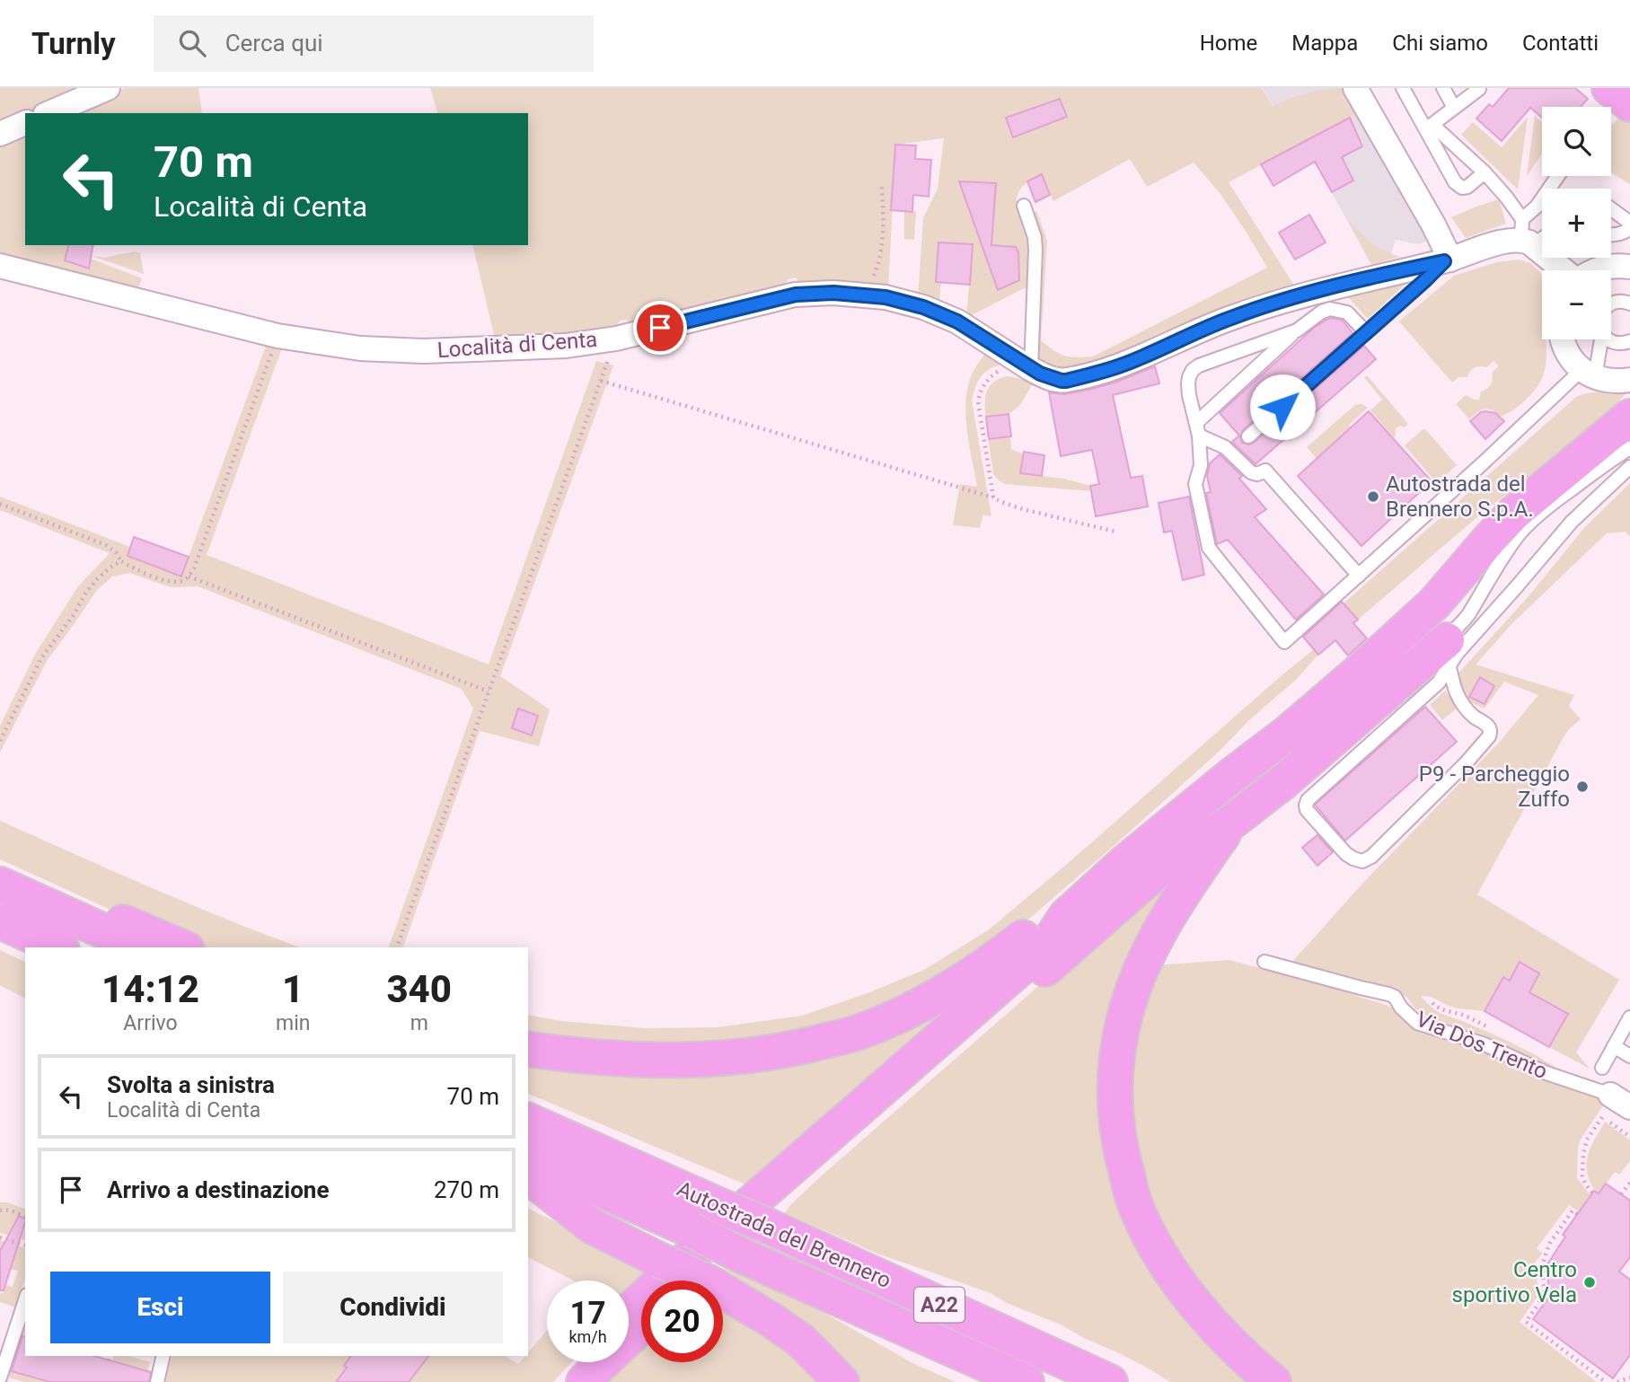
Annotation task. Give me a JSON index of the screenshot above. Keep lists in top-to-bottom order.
{
  "streets": {
    "highway": ["Autostrada del Brennero", "A22"],
    "street": ["Località di Centa"],
    "lane": ["Via Dòs Trento"]
  },
  "places": ["Autostrada del Brennero S.p.A.", "P9 - Parcheggio Zuffo", "Centro sportivo Vela"],
  "page": {
    "header": "Turnly",
    "search": "Cerca qui",
    "nav": [
      "Home",
      "Mappa",
      "Chi siamo",
      "Contatti"
    ],
    "map_buttons": ["+", "−"],
    "turn": ["70 m", "Località di Centa"],
    "eta": [
      "14:12",
      "Arrivo",
      "1",
      "min",
      "340",
      "m"
    ],
    "list": [
      {
        "name": "Svolta a sinistra",
        "note": "Località di Centa",
        "value": "70 m"
      },
      {
        "name": "Arrivo a destinazione",
        "value": "270 m"
      }
    ],
    "buttons": ["Esci", "Condividi"],
    "speed": "17 km/h",
    "limit": "20"
  }
}
